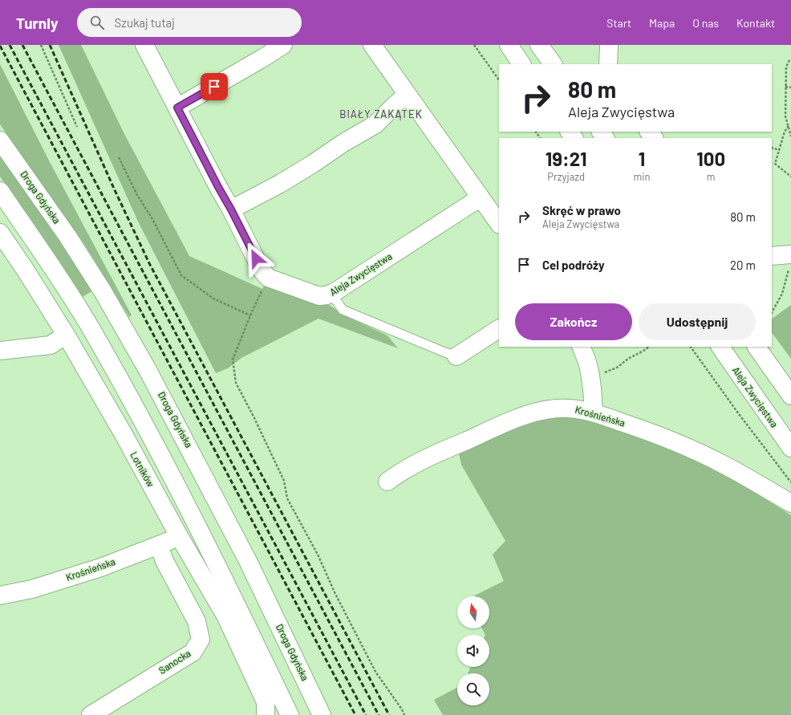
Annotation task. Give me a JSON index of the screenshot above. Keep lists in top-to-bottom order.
{
  "streets": {
    "street": [
      "Droga Gdyńska",
      "Aleja Zwycięstwa",
      "Krośnieńska",
      "Lotników",
      "Sanocka"
    ]
  },
  "crossings": [
    ["Krośnieńska", "Lotników"],
    ["Krośnieńska", "Sanocka"]
  ],
  "districts": ["BIAŁY ZAKĄTEK"],
  "north": "top",
  "page": {
    "header": "Turnly",
    "search": "Szukaj tutaj",
    "nav": [
      "Start",
      "Mapa",
      "O nas",
      "Kontakt"
    ],
    "turn": ["80 m", "Aleja Zwycięstwa"],
    "eta": [
      "19:21",
      "Przyjazd",
      "1",
      "min",
      "100",
      "m"
    ],
    "list": [
      {
        "name": "Skręć w prawo",
        "note": "Aleja Zwycięstwa",
        "value": "80 m"
      },
      {
        "name": "Cel podróży",
        "value": "20 m"
      }
    ],
    "buttons": ["Zakończ", "Udostępnij"]
  }
}
